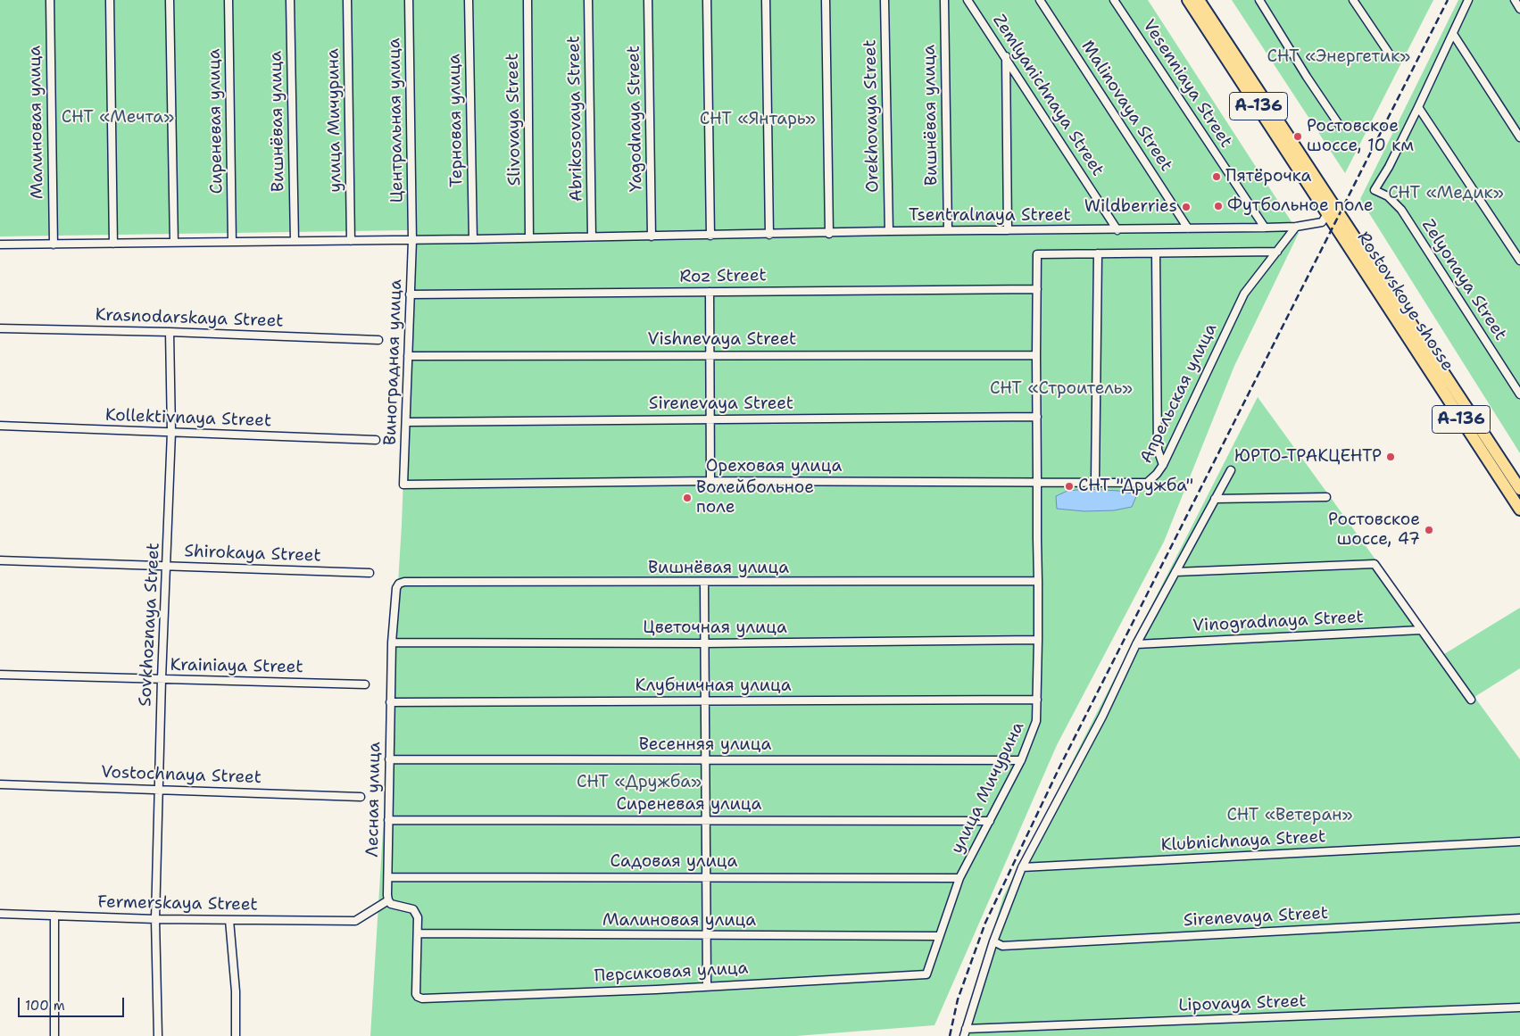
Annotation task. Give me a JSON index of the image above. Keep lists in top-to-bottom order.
{
  "streets": {
    "highway": ["А-136", "Rostovskoye shosse"],
    "street": [
      "Vesenniaya Street",
      "Zemlyanichnaya Street",
      "Malinovaya Street",
      "Вишнёвая улица",
      "Orekhovaya Street",
      "Abrikosovaya Street",
      "Yagodnaya Street",
      "Slivovaya Street",
      "улица Мичурина",
      "Центральная улица",
      "Терновая улица",
      "Сиреневая улица",
      "Малиновая улица",
      "Tsentralnaya Street",
      "Roz Street",
      "Zelyonaya Street",
      "Krasnodarskaya Street",
      "Vishnevaya Street",
      "Виноградная улица",
      "Апрельская улица",
      "Sirenevaya Street",
      "Kollektivnaya Street",
      "Ореховая улица",
      "Shirokaya Street",
      "Vinogradnaya Street",
      "Sovkhoznaya Street",
      "Цветочная улица",
      "Krainiaya Street",
      "Клубничная улица",
      "Весенняя улица",
      "Vostochnaya Street",
      "Лесная улица",
      "Klubnichnaya Street",
      "Садовая улица",
      "Fermerskaya Street",
      "Персиковая улица",
      "Lipovaya Street"
    ]
  },
  "crossings": [
    ["Vesenniaya Street", "Tsentralnaya Street"],
    ["Zemlyanichnaya Street", "Tsentralnaya Street"],
    ["Malinovaya Street", "Tsentralnaya Street"],
    ["Вишнёвая улица", "улица Мичурина"],
    ["Вишнёвая улица", "Tsentralnaya Street"],
    ["Вишнёвая улица", "Лесная улица"],
    ["Orekhovaya Street", "Tsentralnaya Street"],
    ["Abrikosovaya Street", "Tsentralnaya Street"],
    ["Yagodnaya Street", "Tsentralnaya Street"],
    ["Slivovaya Street", "Tsentralnaya Street"],
    ["улица Мичурина", "Сиреневая улица"],
    ["улица Мичурина", "Малиновая улица"],
    ["улица Мичурина", "Tsentralnaya Street"],
    ["улица Мичурина", "Roz Street"],
    ["улица Мичурина", "Vishnevaya Street"],
    ["улица Мичурина", "Апрельская улица"],
    ["улица Мичурина", "Sirenevaya Street"],
    ["улица Мичурина", "Ореховая улица"],
    ["улица Мичурина", "Цветочная улица"],
    ["улица Мичурина", "Клубничная улица"],
    ["улица Мичурина", "Весенняя улица"],
    ["улица Мичурина", "Садовая улица"],
    ["улица Мичурина", "Персиковая улица"],
    ["Центральная улица", "Tsentralnaya Street"],
    ["Центральная улица", "Виноградная улица"],
    ["Терновая улица", "Tsentralnaya Street"],
    ["Сиреневая улица", "Tsentralnaya Street"],
    ["Сиреневая улица", "Лесная улица"],
    ["Малиновая улица", "Tsentralnaya Street"],
    ["Малиновая улица", "Персиковая улица"],
    ["Tsentralnaya Street", "Rostovskoye shosse"],
    ["Tsentralnaya Street", "Виноградная улица"],
    ["Tsentralnaya Street", "Апрельская улица"],
    ["Roz Street", "Виноградная улица"],
    ["Krasnodarskaya Street", "Sovkhoznaya Street"],
    ["Vishnevaya Street", "Виноградная улица"],
    ["Виноградная улица", "Sirenevaya Street"],
    ["Виноградная улица", "Ореховая улица"],
    ["Апрельская улица", "Ореховая улица"],
    ["Kollektivnaya Street", "Sovkhoznaya Street"],
    ["Shirokaya Street", "Sovkhoznaya Street"],
    ["Sovkhoznaya Street", "Krainiaya Street"],
    ["Sovkhoznaya Street", "Vostochnaya Street"],
    ["Sovkhoznaya Street", "Fermerskaya Street"],
    ["Цветочная улица", "Лесная улица"],
    ["Клубничная улица", "Лесная улица"],
    ["Весенняя улица", "Лесная улица"],
    ["Лесная улица", "Садовая улица"],
    ["Лесная улица", "Fermerskaya Street"]
  ],
  "parks": [
    "СНТ «Энергетик»",
    "СНТ «Мечта»",
    "СНТ «Янтарь»",
    "СНТ «Медик»",
    "СНТ «Строитель»",
    "СНТ «Дружба»",
    "СНТ «Ветеран»"
  ],
  "places": [
    "Ростовское шоссе, 10 км",
    "Пятёрочка",
    "Футбольное поле",
    "Wildberries",
    "ЮРТО-ТРАКЦЕНТР",
    "СНТ \"Дружба\"",
    "Волейбольное поле",
    "Ростовское шоссе, 47"
  ],
  "scale_bar": "100 m"
}
